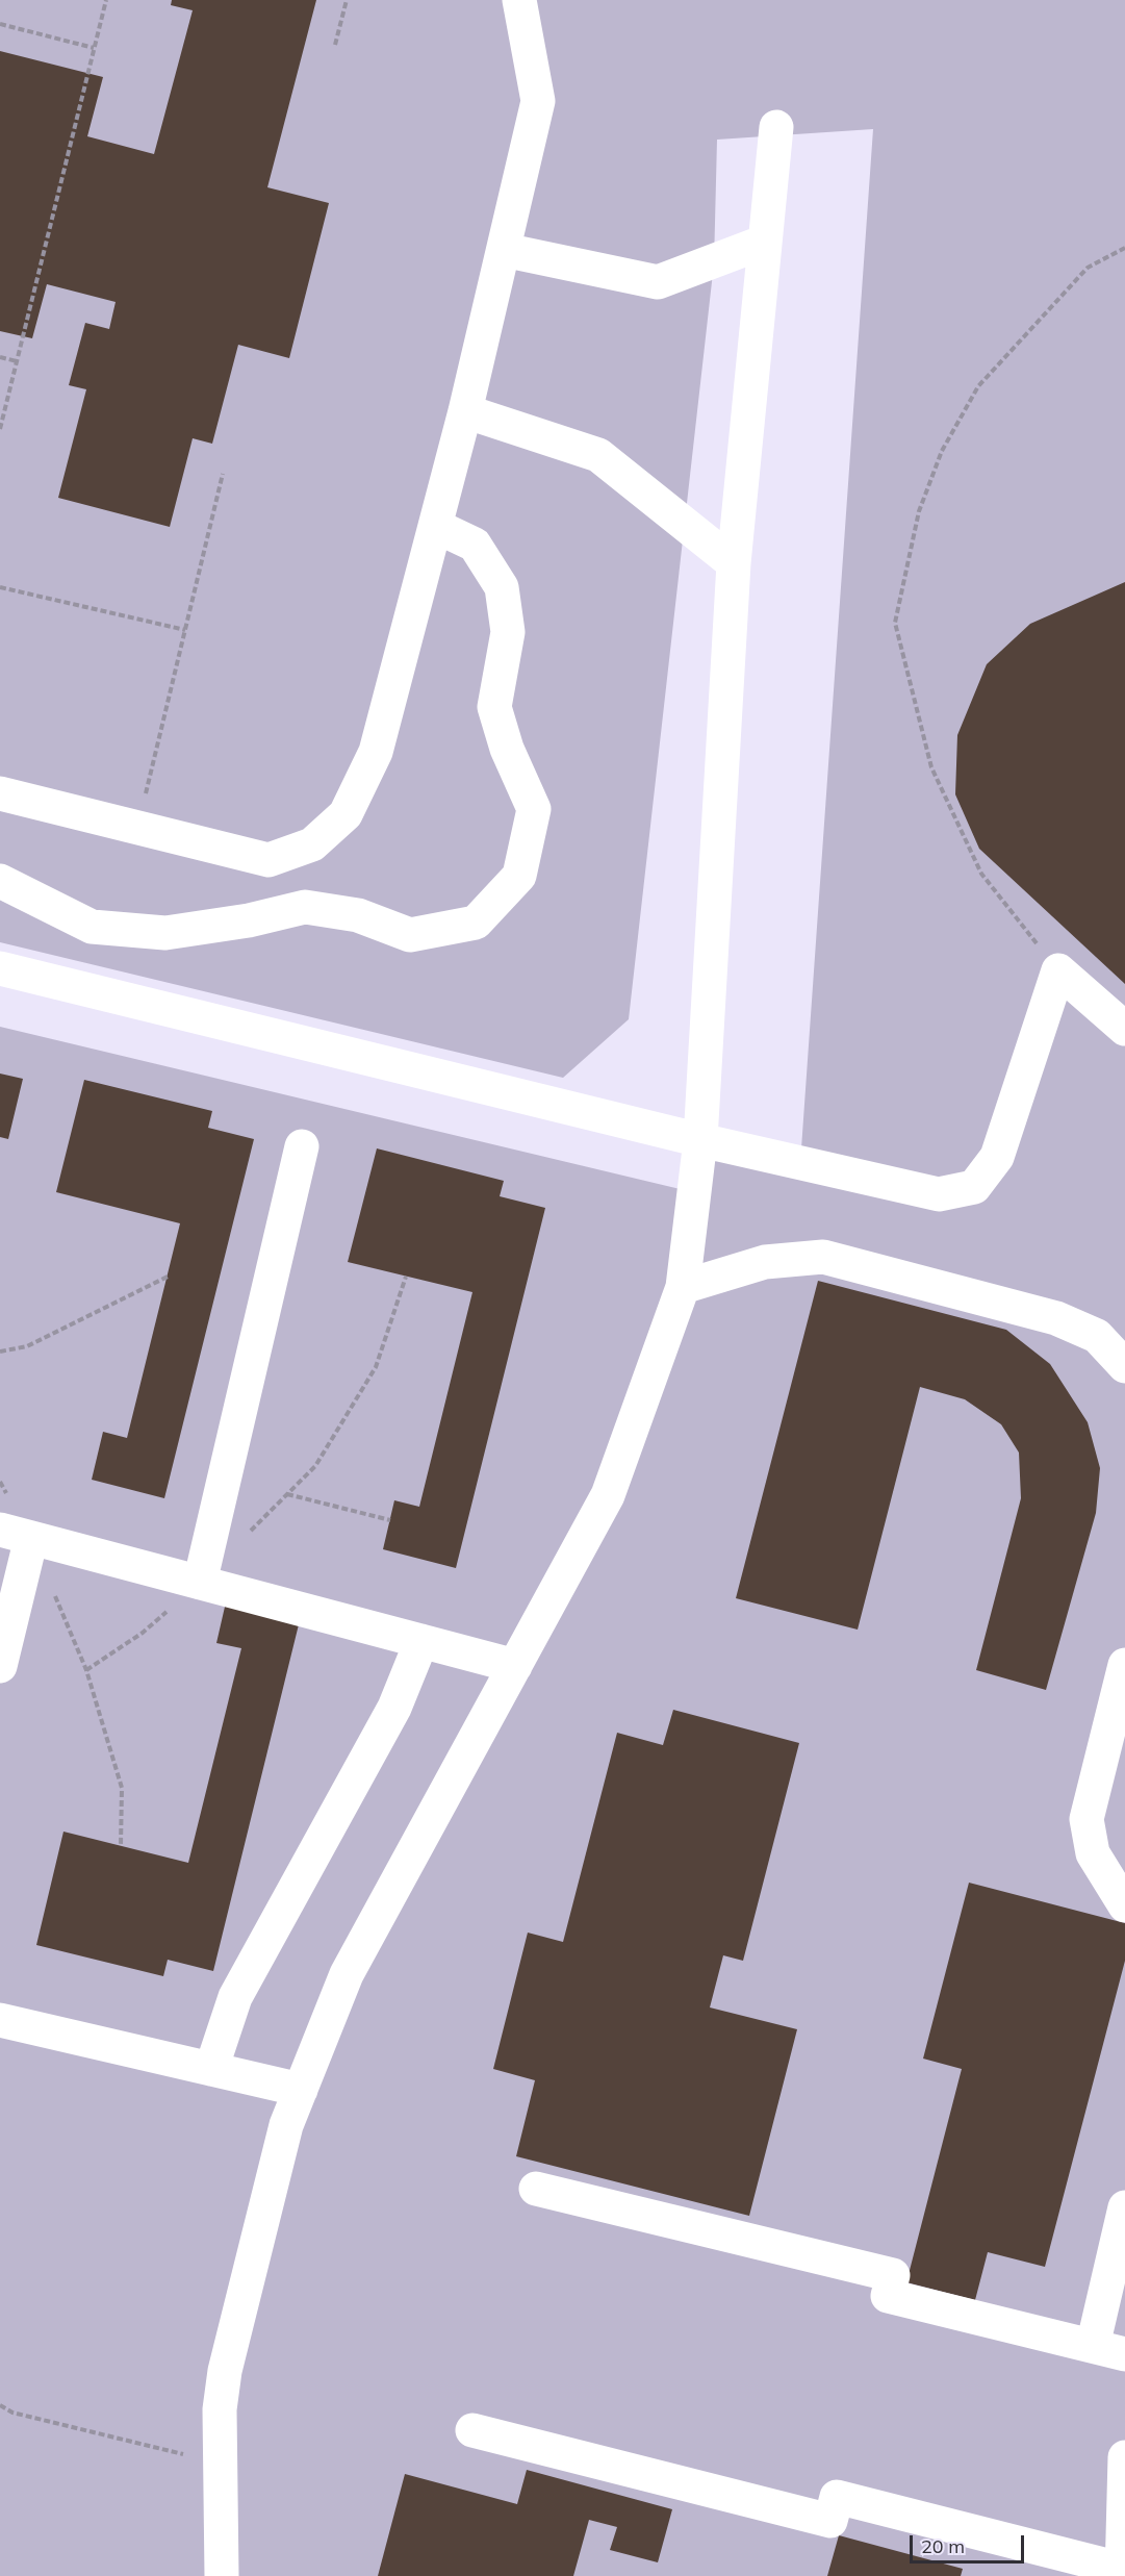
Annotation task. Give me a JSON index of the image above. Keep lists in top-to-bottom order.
{
  "scale_bar": "20 m"
}
